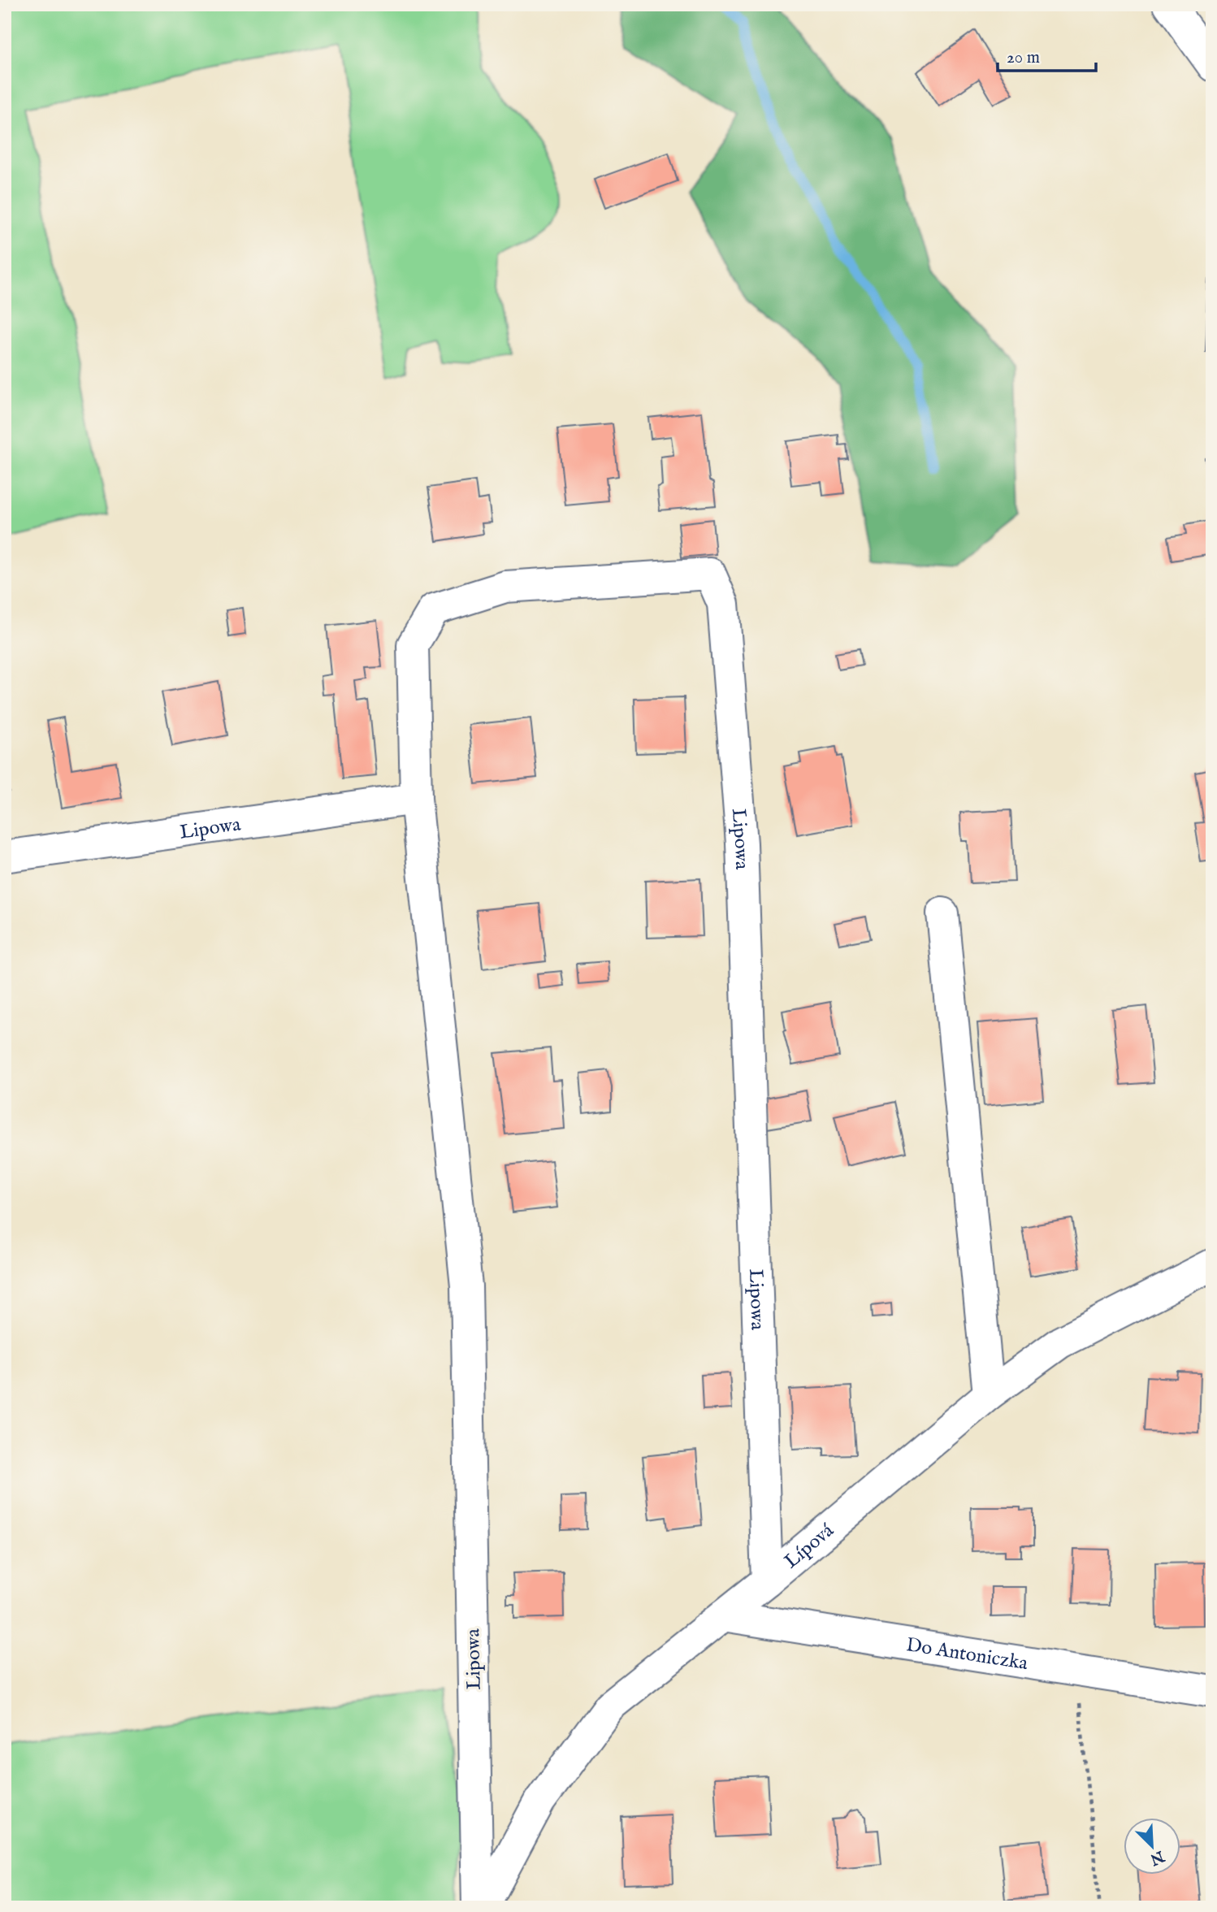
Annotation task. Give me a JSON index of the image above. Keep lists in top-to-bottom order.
{
  "streets": {
    "street": ["Lipowa", "Lípová", "Do Antoniczka"]
  },
  "crossings": [
    ["Lipowa", "Lípová"],
    ["Lípová", "Do Antoniczka"]
  ],
  "scale_bar": "20 m",
  "north": "bottom right"
}
